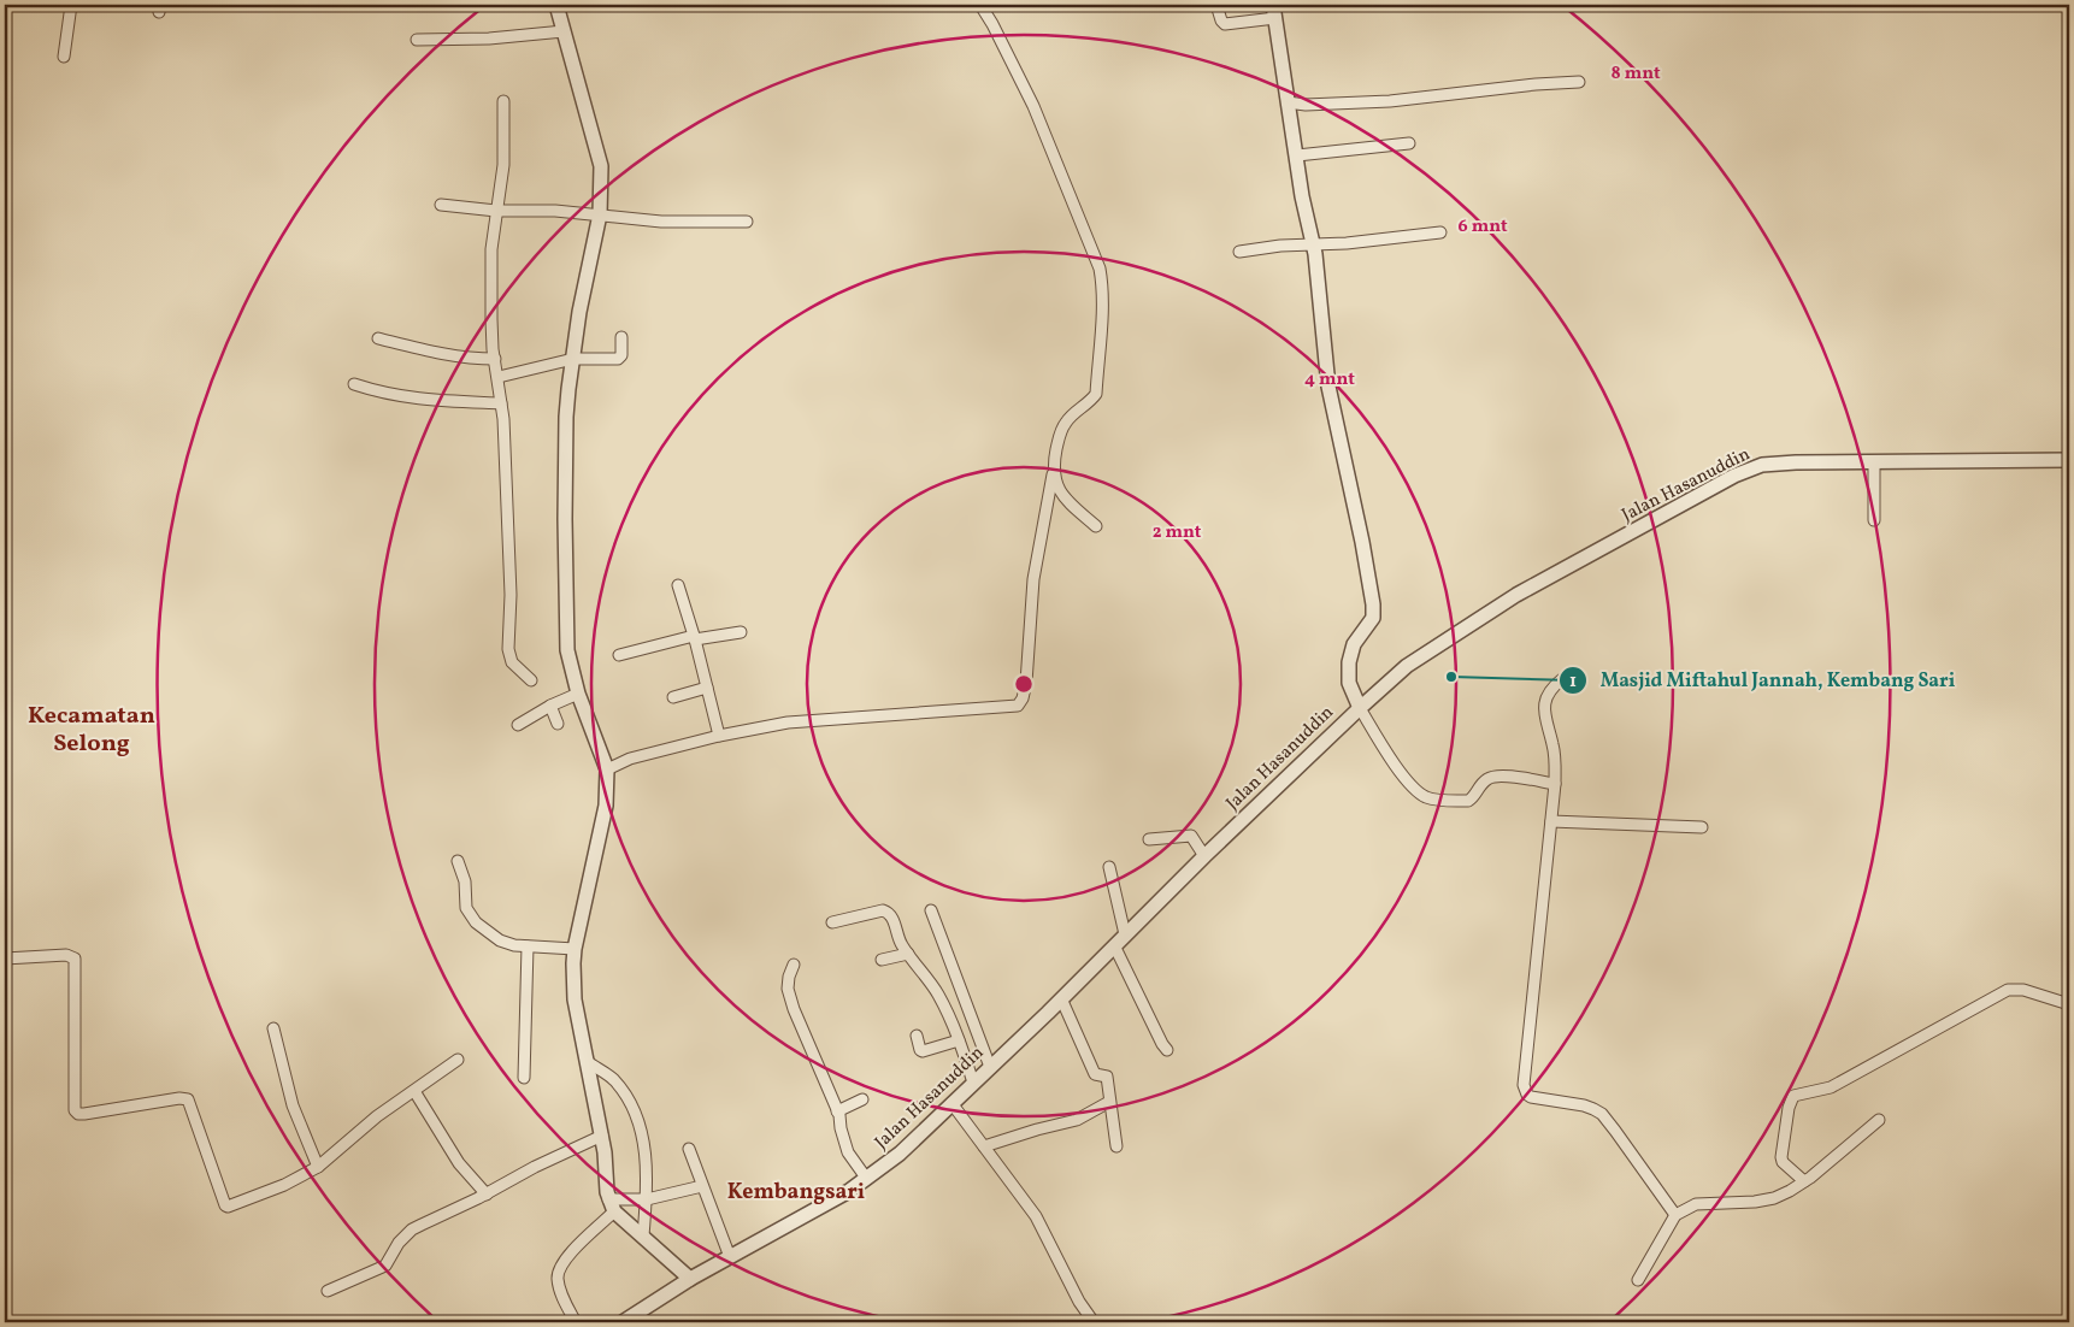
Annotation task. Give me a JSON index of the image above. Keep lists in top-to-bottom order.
{
  "streets": {
    "street": ["Jalan Hasanuddin"]
  },
  "districts": ["Kecamatan Selong", "Kembangsari"],
  "places": ["Masjid Miftahul Jannah, Kembang Sari"],
  "rings": [
    "8 mnt",
    "6 mnt",
    "4 mnt",
    "2 mnt"
  ]
}
